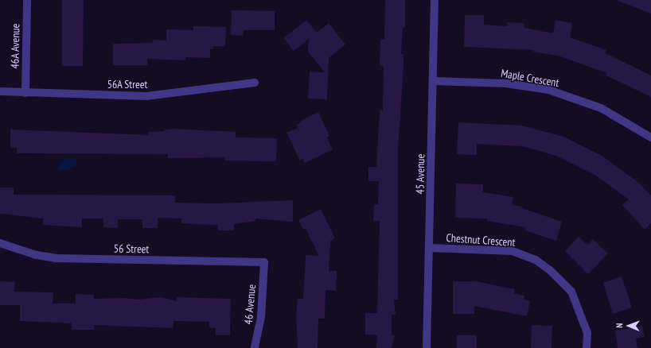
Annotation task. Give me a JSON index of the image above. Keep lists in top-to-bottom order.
{
  "streets": {
    "street": [
      "46A Avenue",
      "Maple Crescent",
      "56A Street",
      "45 Avenue",
      "Chestnut Crescent",
      "56 Street",
      "46 Avenue"
    ]
  },
  "crossings": [
    ["46A Avenue", "56A Street"],
    ["Maple Crescent", "45 Avenue"],
    ["45 Avenue", "Chestnut Crescent"],
    ["56 Street", "46 Avenue"]
  ],
  "north": "left"
}
